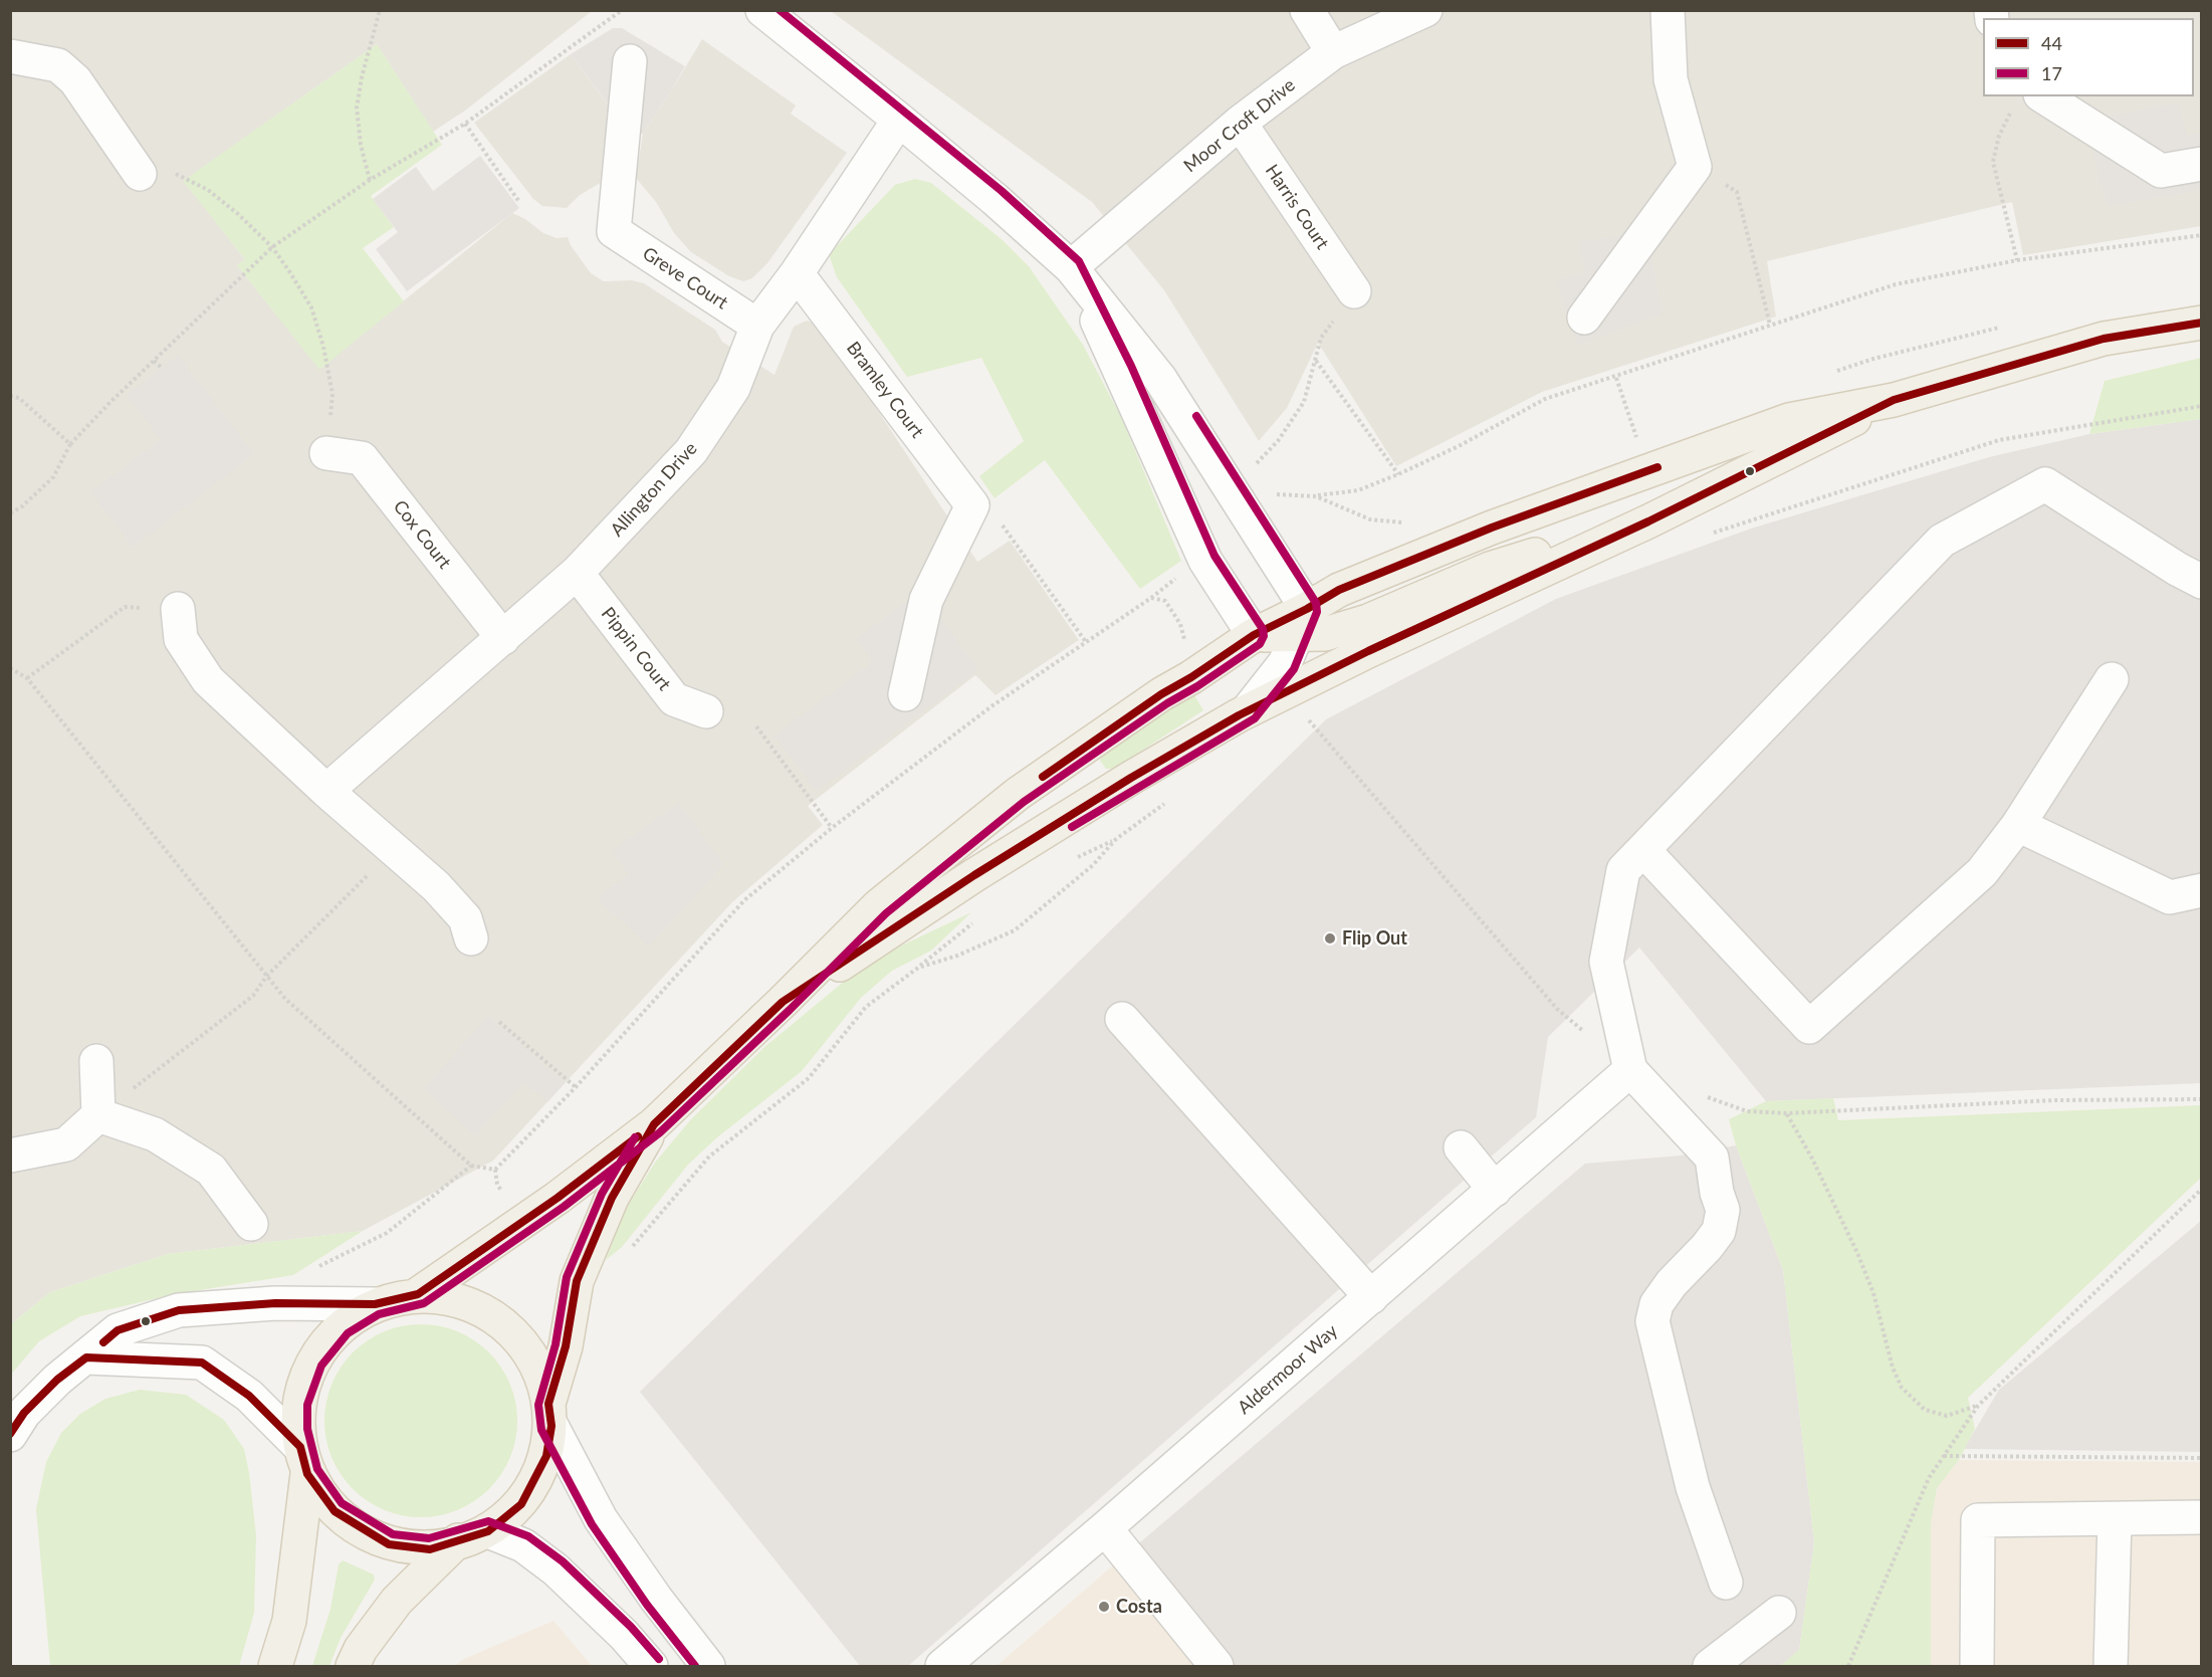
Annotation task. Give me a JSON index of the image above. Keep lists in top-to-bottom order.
{
  "streets": {
    "street": [
      "Moor Croft Drive",
      "Harris Court",
      "Greve Court",
      "Bramley Court",
      "Allington Drive",
      "Cox Court",
      "Pippin Court",
      "Aldermoor Way"
    ]
  },
  "crossings": [
    ["Moor Croft Drive", "Harris Court"],
    ["Greve Court", "Allington Drive"],
    ["Bramley Court", "Allington Drive"],
    ["Allington Drive", "Cox Court"],
    ["Allington Drive", "Pippin Court"]
  ],
  "places": ["Flip Out", "Costa"],
  "lines": ["transit line 17", "transit line 44"],
  "legend": ["44", "17"]
}
